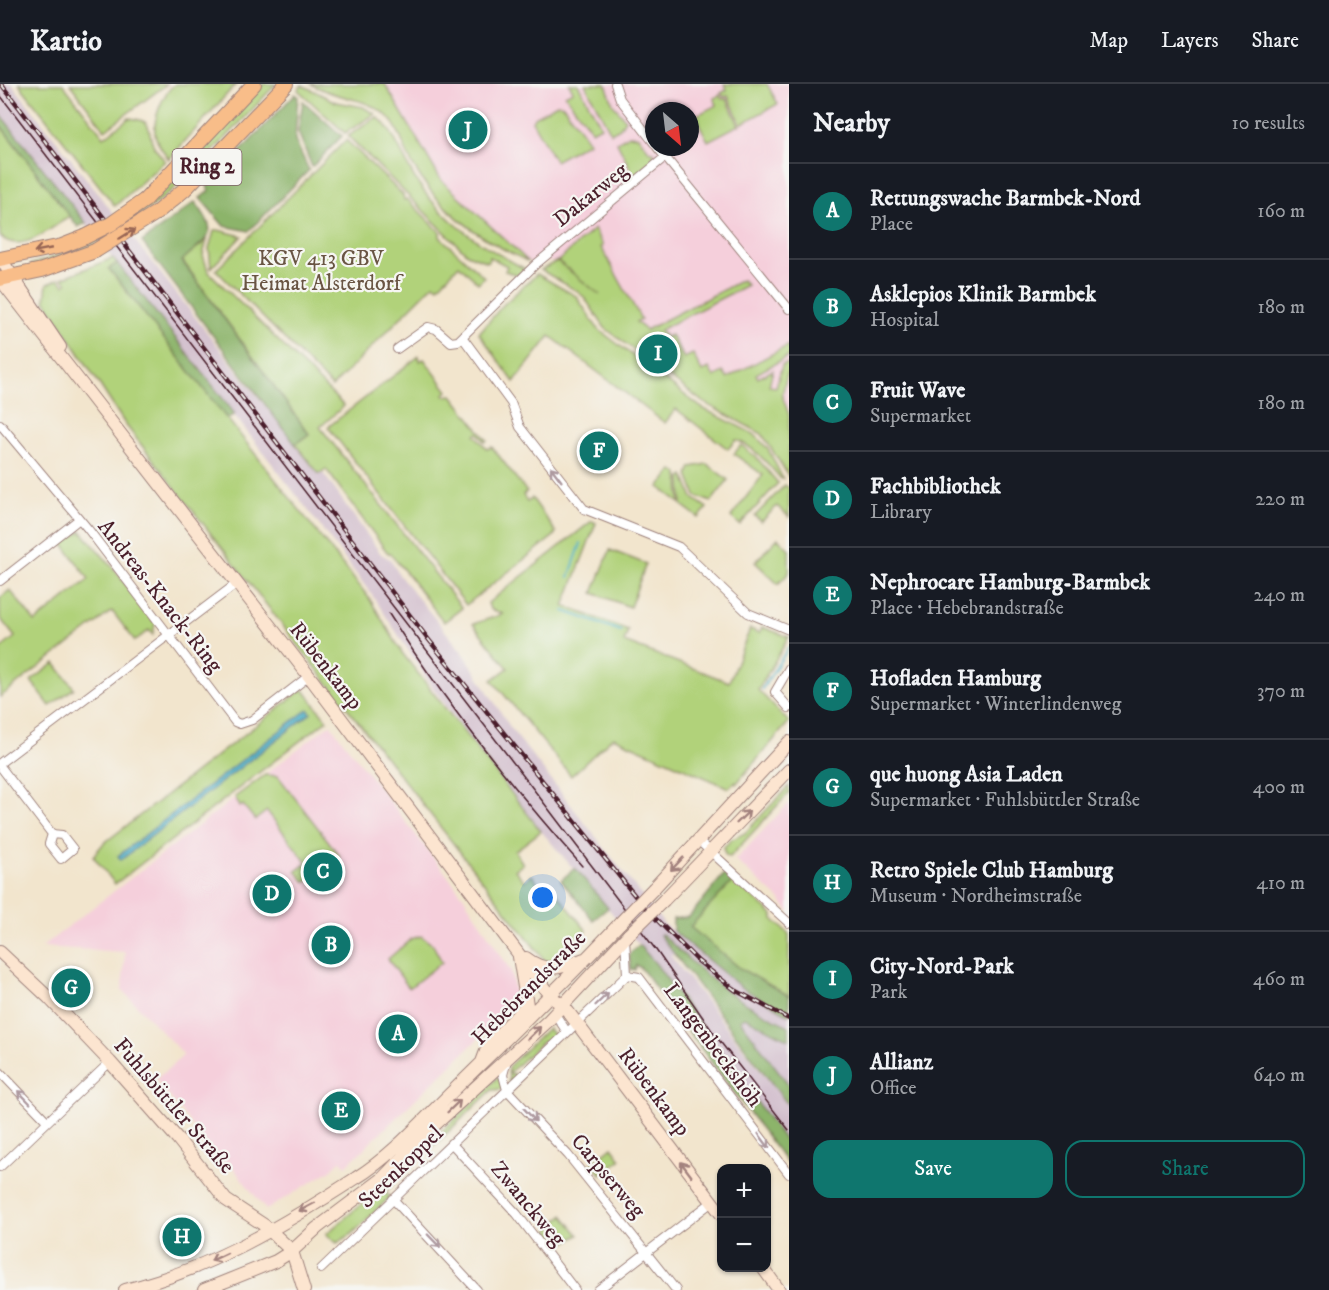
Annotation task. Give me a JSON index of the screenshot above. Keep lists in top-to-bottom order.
{
  "streets": {
    "main road": [
      "Ring 2",
      "Rübenkamp",
      "Hebebrandstraße",
      "Fuhlsbüttler Straße"
    ],
    "street": [
      "Dakarweg",
      "Andreas-Knack-Ring",
      "Langenbeckshöh",
      "Steenkoppel",
      "Carpserweg",
      "Zwanckweg"
    ]
  },
  "crossings": [
    ["Ring 2", "Rübenkamp"],
    ["Andreas-Knack-Ring", "Rübenkamp"],
    ["Rübenkamp", "Hebebrandstraße"],
    ["Rübenkamp", "Steenkoppel"],
    ["Hebebrandstraße", "Fuhlsbüttler Straße"],
    ["Langenbeckshöh", "Steenkoppel"],
    ["Steenkoppel", "Carpserweg"],
    ["Steenkoppel", "Zwanckweg"]
  ],
  "one_way": ["Langenbeckshöh", "Carpserweg"],
  "parks": ["KGV 413 GBV Heimat Alsterdorf"],
  "north": "bottom right",
  "page": {
    "header": "Kartio",
    "nav": ["Map", "Layers", "Share"],
    "heading": ["Nearby", "10 results"],
    "pins": [
      "J",
      "I",
      "F",
      "C",
      "D",
      "B",
      "G",
      "A",
      "E",
      "H"
    ],
    "list": [
      {
        "mark": "A",
        "name": "Rettungswache Barmbek-Nord",
        "note": "Place",
        "value": "160 m"
      },
      {
        "mark": "B",
        "name": "Asklepios Klinik Barmbek",
        "note": "Hospital",
        "value": "180 m"
      },
      {
        "mark": "C",
        "name": "Fruit Wave",
        "note": "Supermarket",
        "value": "180 m"
      },
      {
        "mark": "D",
        "name": "Fachbibliothek",
        "note": "Library",
        "value": "220 m"
      },
      {
        "mark": "E",
        "name": "Nephrocare Hamburg-Barmbek",
        "note": "Place · Hebebrandstraße",
        "value": "240 m"
      },
      {
        "mark": "F",
        "name": "Hofladen Hamburg",
        "note": "Supermarket · Winterlindenweg",
        "value": "370 m"
      },
      {
        "mark": "G",
        "name": "que huong Asia Laden",
        "note": "Supermarket · Fuhlsbüttler Straße",
        "value": "400 m"
      },
      {
        "mark": "H",
        "name": "Retro Spiele Club Hamburg",
        "note": "Museum · Nordheimstraße",
        "value": "410 m"
      },
      {
        "mark": "I",
        "name": "City-Nord-Park",
        "note": "Park",
        "value": "460 m"
      },
      {
        "mark": "J",
        "name": "Allianz",
        "note": "Office",
        "value": "640 m"
      }
    ],
    "buttons": ["Save", "Share"],
    "map_buttons": ["+", "−"]
  }
}
